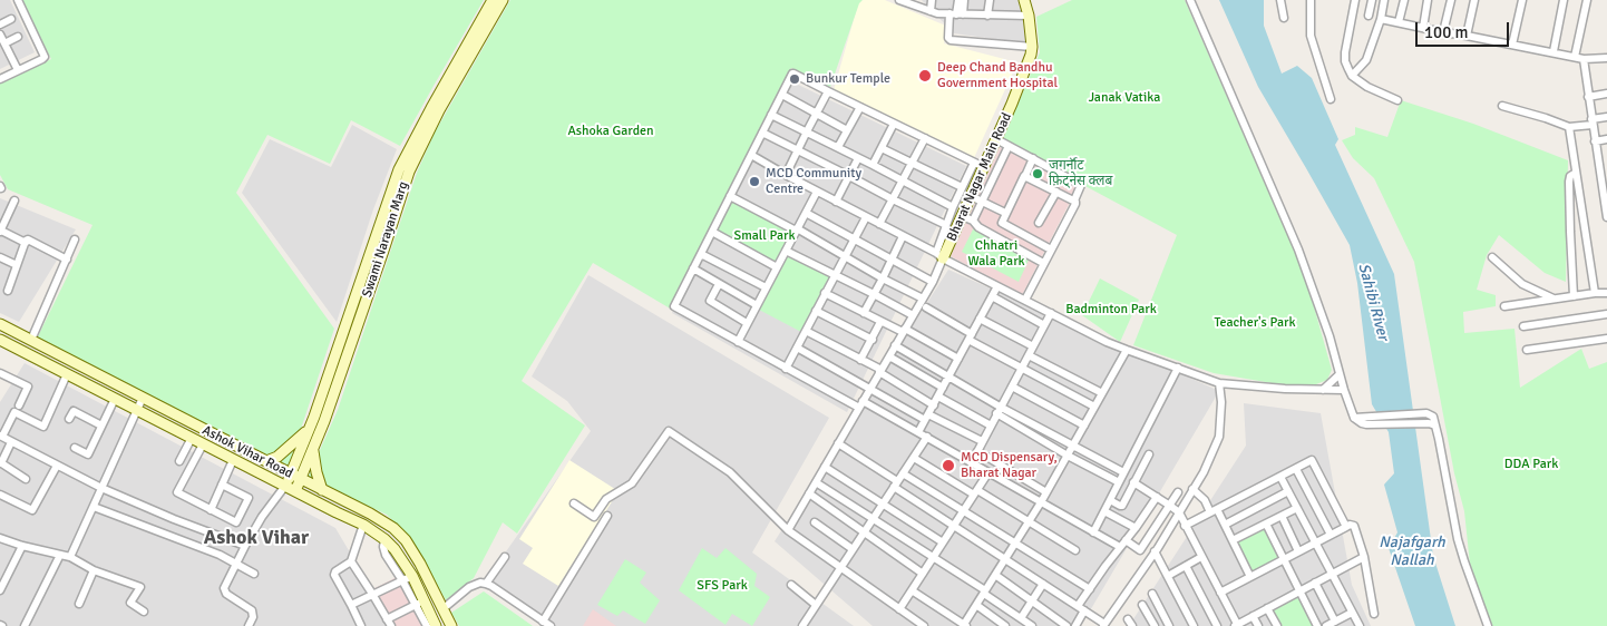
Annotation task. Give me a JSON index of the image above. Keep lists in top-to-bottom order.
{
  "streets": {
    "main road": ["Bharat Nagar Main Road", "Swami Narayan Marg", "Ashok Vihar Road"]
  },
  "crossings": [
    ["Swami Narayan Marg", "Ashok Vihar Road"]
  ],
  "districts": ["Ashok Vihar"],
  "water": ["Sahibi River", "Najafgarh Nallah"],
  "parks": [
    "Janak Vatika",
    "Ashoka Garden",
    "Small Park",
    "Chhatri Wala Park",
    "Badminton Park",
    "Teacher's Park",
    "DDA Park",
    "SFS Park"
  ],
  "places": [
    "Deep Chand Bandhu Government Hospital",
    "Bunkur Temple",
    "जगर्नॉट फ़िट्नेस क्लब",
    "MCD Community Centre",
    "MCD Dispensary, Bharat Nagar"
  ],
  "scale_bar": "100 m"
}
